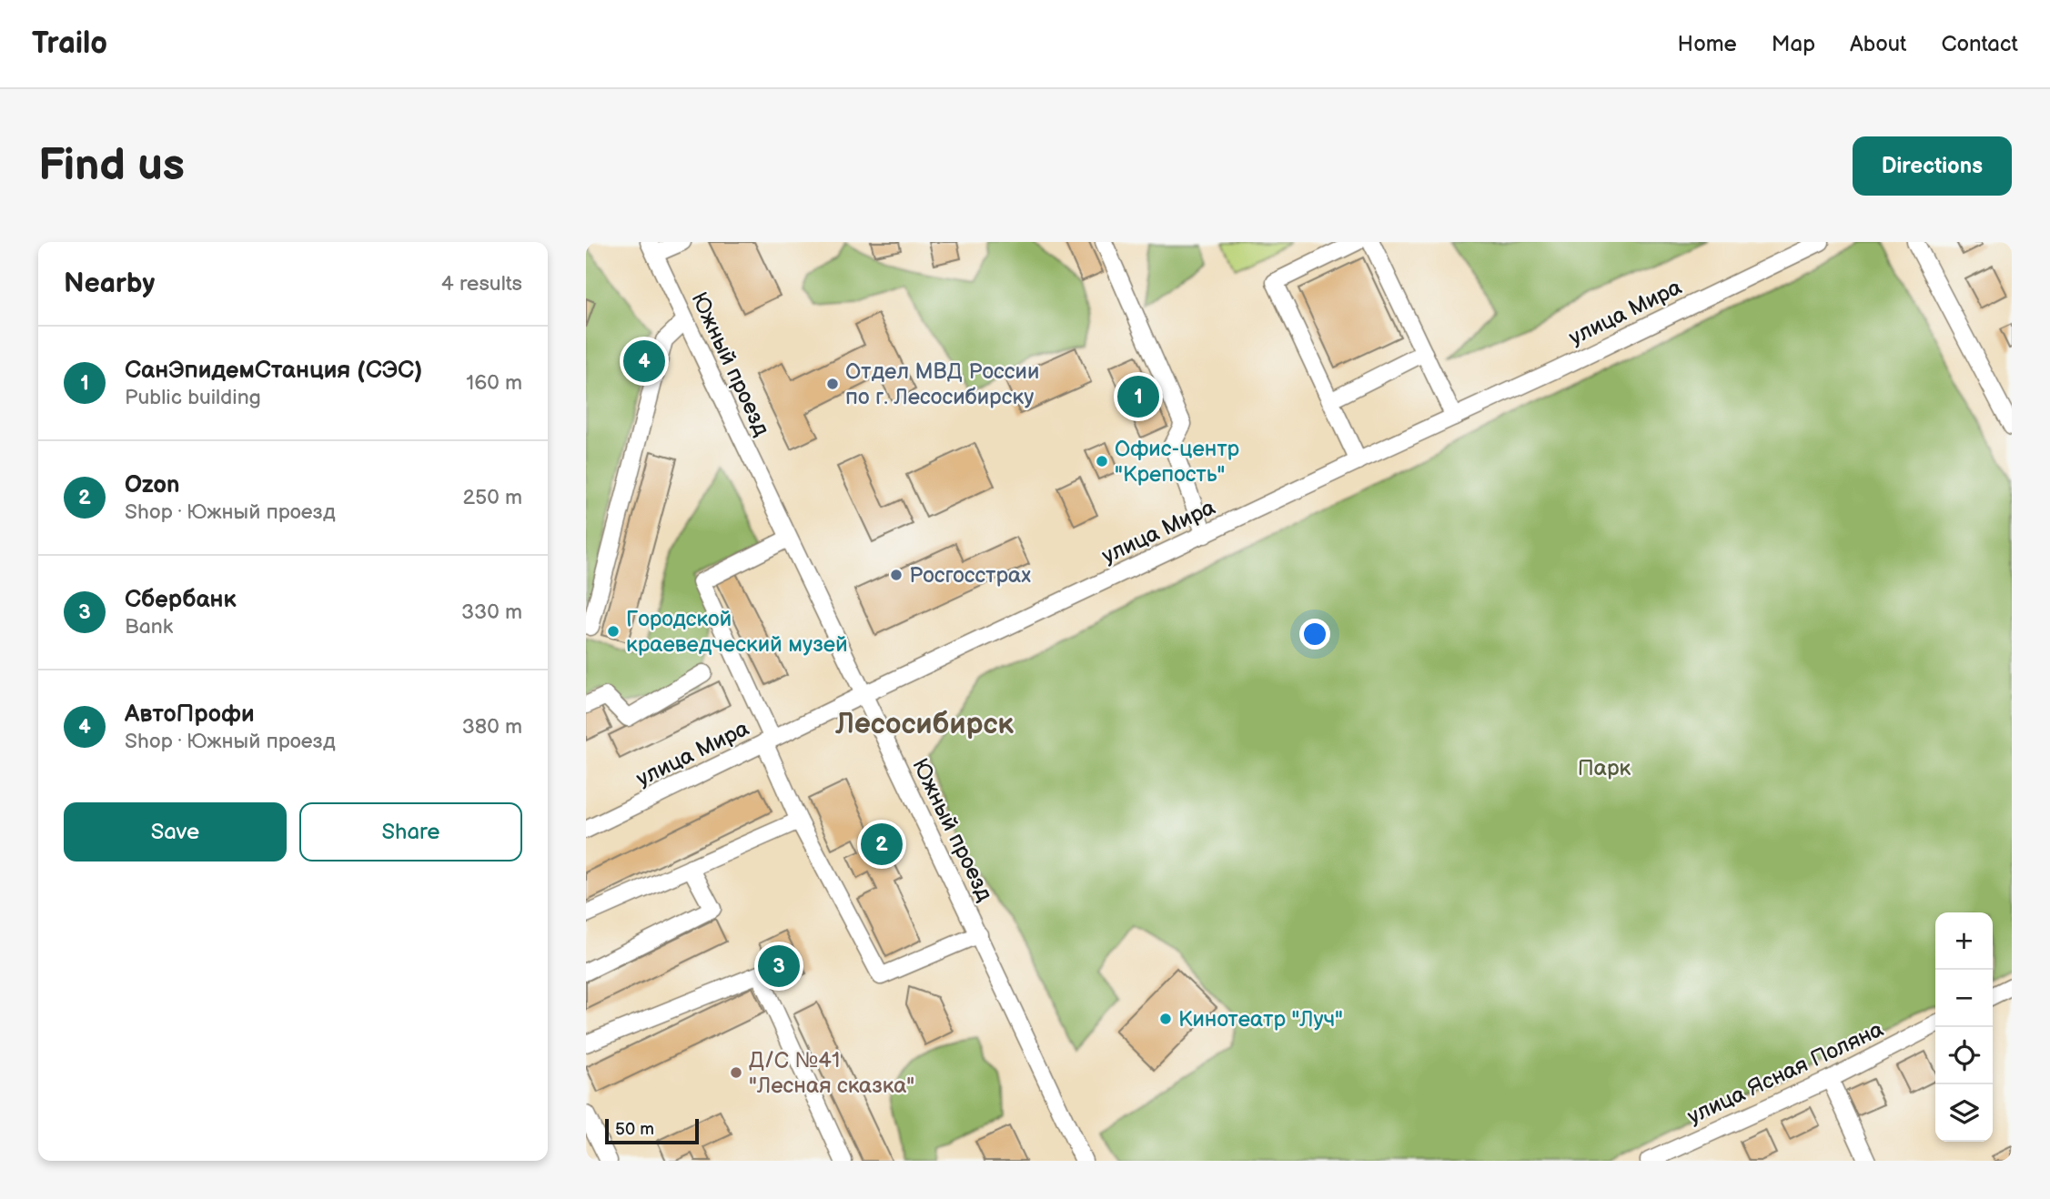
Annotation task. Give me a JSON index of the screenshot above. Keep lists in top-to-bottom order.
{
  "streets": {
    "street": ["улица Мира", "Южный проезд", "улица Ясная Поляна"]
  },
  "crossings": [
    ["улица Мира", "Южный проезд"]
  ],
  "districts": ["Лесосибирск"],
  "parks": ["Парк"],
  "places": [
    "Отдел МВД России по г. Лесосибирску",
    "Офис-центр \"Крепость\"",
    "Росгосстрах",
    "Городской краеведческий музей",
    "Кинотеатр \"Луч\"",
    "Д/С №41 \"Лесная сказка\""
  ],
  "scale_bar": "50 m",
  "page": {
    "header": "Trailo",
    "nav": [
      "Home",
      "Map",
      "About",
      "Contact"
    ],
    "buttons": [
      "Directions",
      ["Save", "Share"]
    ],
    "title": "Find us",
    "heading": ["Nearby", "4 results"],
    "list": [
      {
        "mark": "1",
        "name": "СанЭпидемСтанция (СЭС)",
        "note": "Public building",
        "value": "160 m"
      },
      {
        "mark": "2",
        "name": "Ozon",
        "note": "Shop · Южный проезд",
        "value": "250 m"
      },
      {
        "mark": "3",
        "name": "Сбербанк",
        "note": "Bank",
        "value": "330 m"
      },
      {
        "mark": "4",
        "name": "АвтоПрофи",
        "note": "Shop · Южный проезд",
        "value": "380 m"
      }
    ],
    "pins": [
      "4",
      "1",
      "2",
      "3"
    ],
    "map_buttons": ["+", "−"],
    "scale": "50 m"
  }
}
